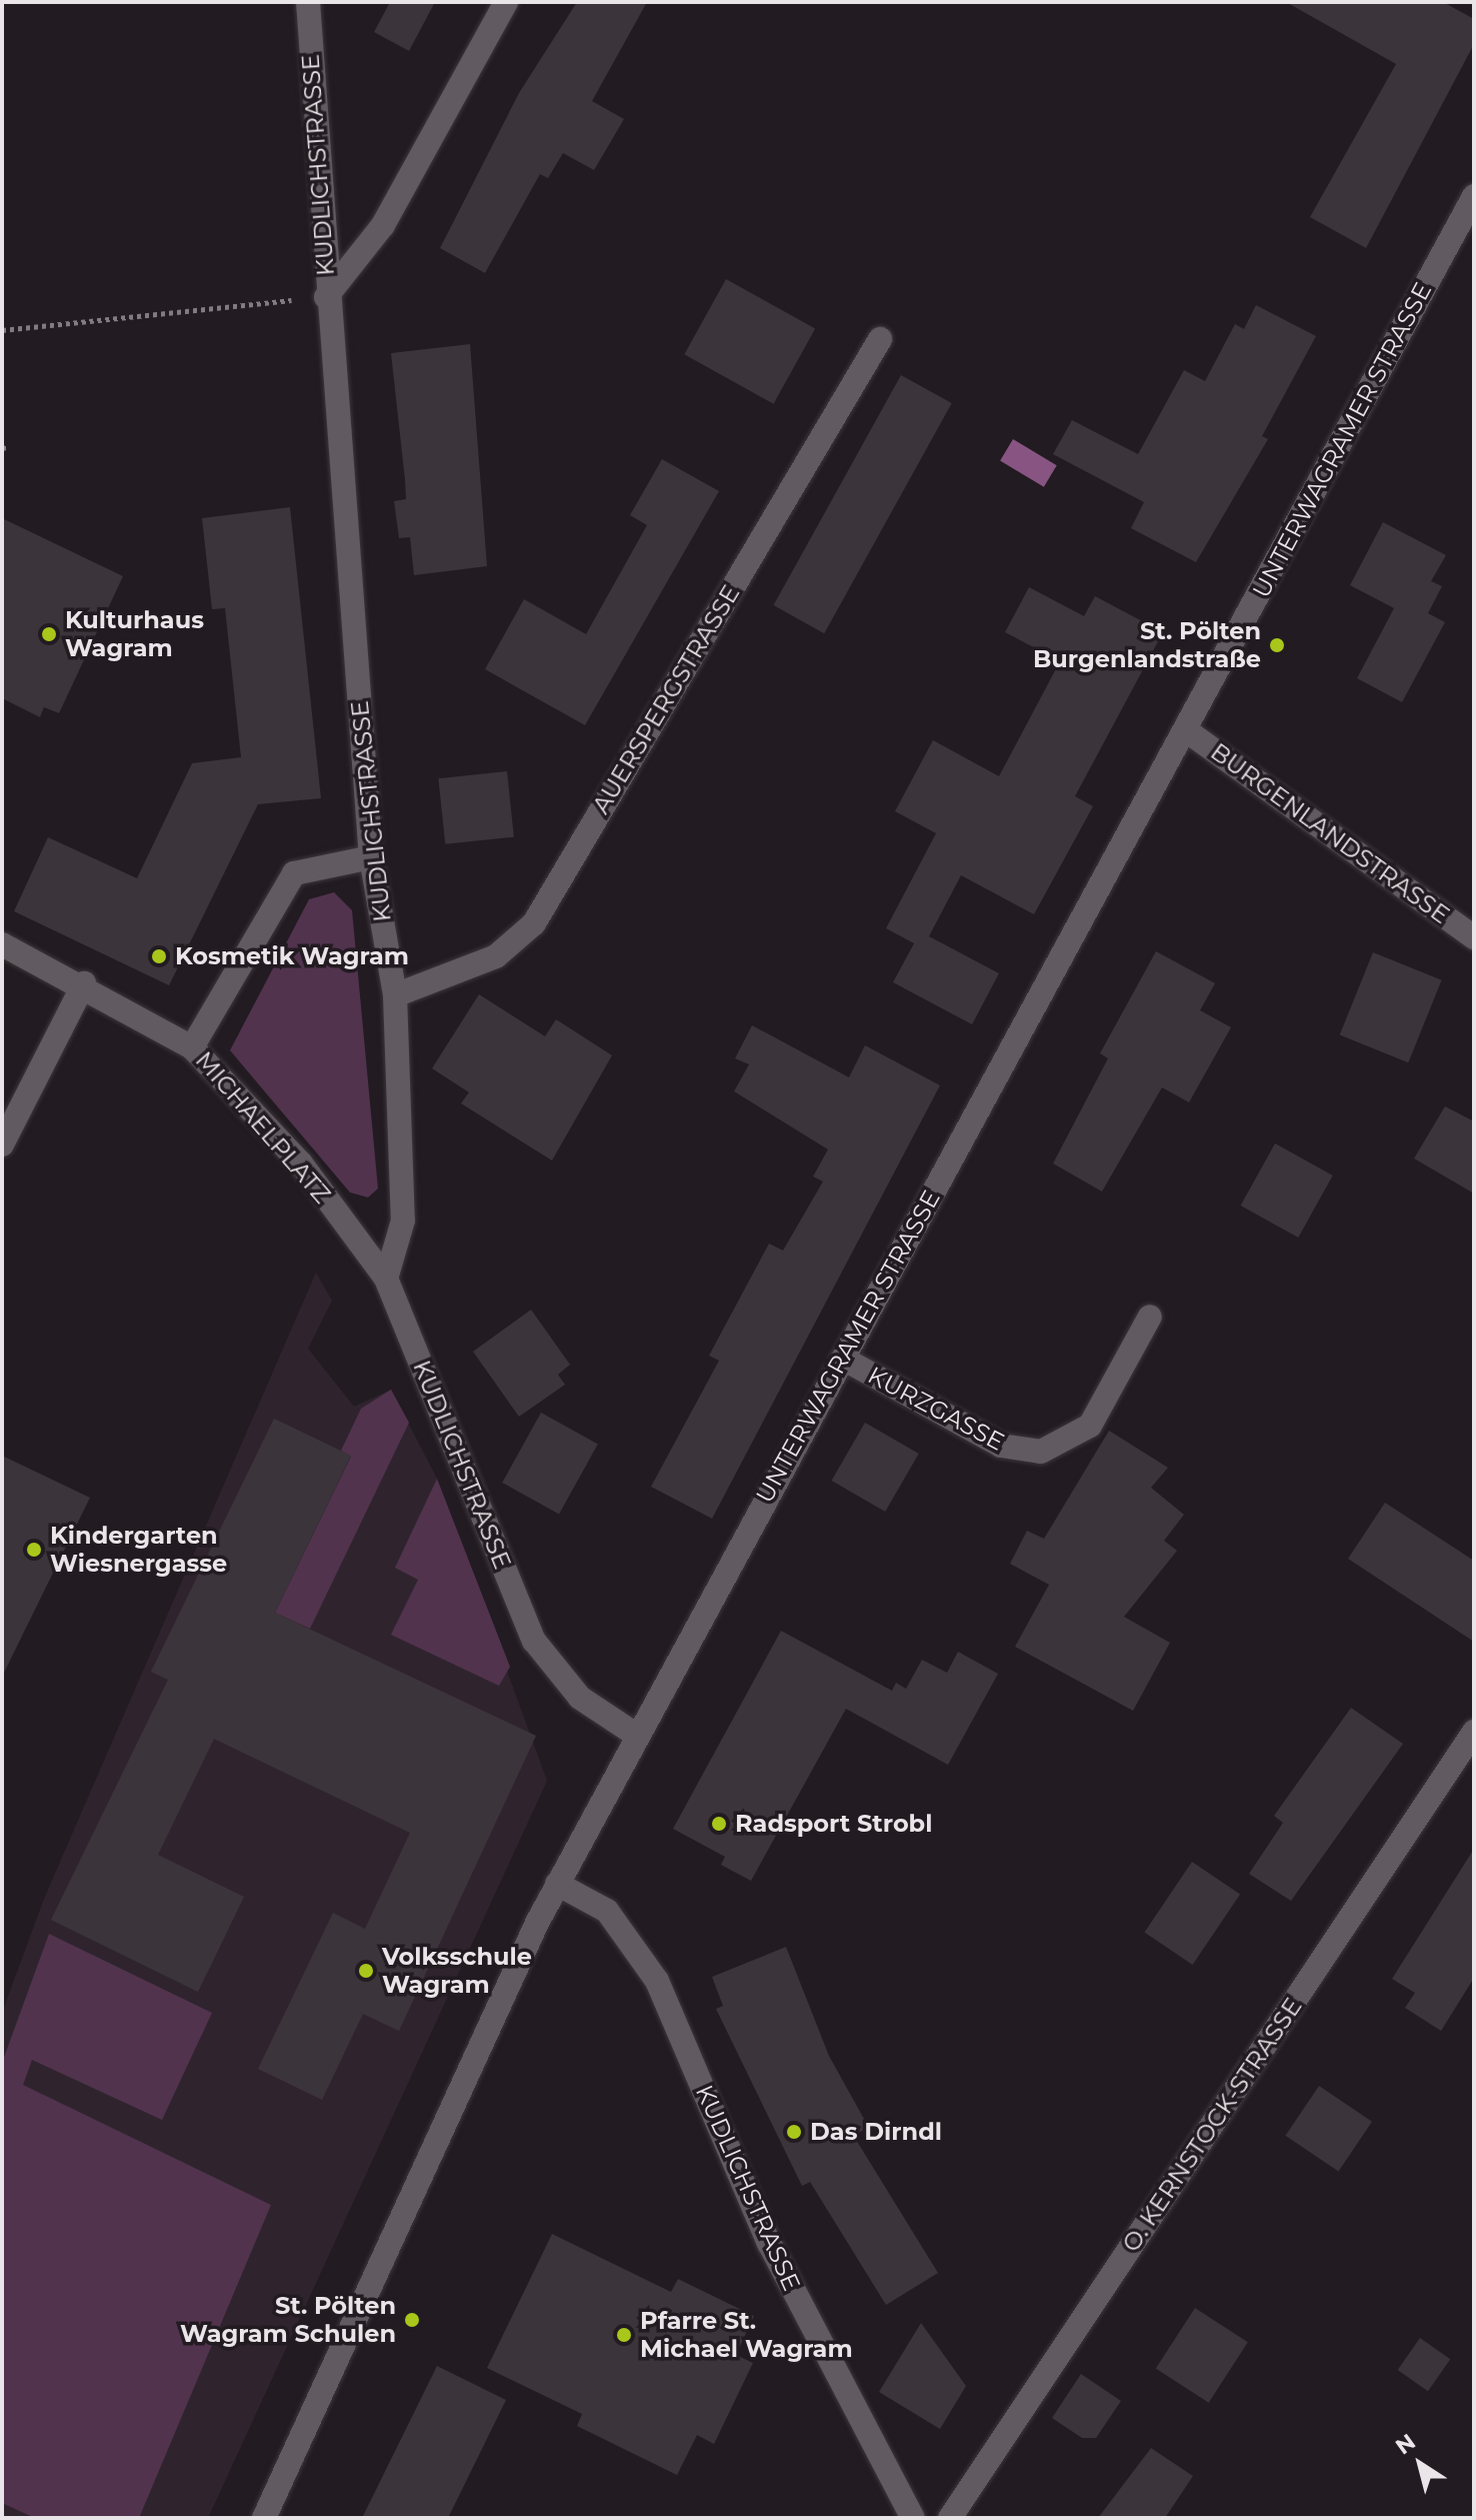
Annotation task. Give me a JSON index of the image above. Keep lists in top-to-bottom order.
{
  "streets": {
    "street": [
      "KUDLICHSTRASSE",
      "UNTERWAGRAMER STRASSE",
      "AUERSPERGSTRASSE",
      "BURGENLANDSTRASSE",
      "MICHAELPLATZ",
      "KURZGASSE",
      "O. KERNSTOCK-STRASSE"
    ]
  },
  "crossings": [
    ["KUDLICHSTRASSE", "UNTERWAGRAMER STRASSE"],
    ["KUDLICHSTRASSE", "AUERSPERGSTRASSE"],
    ["KUDLICHSTRASSE", "MICHAELPLATZ"],
    ["UNTERWAGRAMER STRASSE", "BURGENLANDSTRASSE"],
    ["UNTERWAGRAMER STRASSE", "KURZGASSE"]
  ],
  "places": [
    "Kulturhaus Wagram",
    "St. Pölten Burgenlandstraße",
    "Kosmetik Wagram",
    "Kindergarten Wiesnergasse",
    "Radsport Strobl",
    "Volksschule Wagram",
    "Das Dirndl",
    "St. Pölten Wagram Schulen",
    "Pfarre St. Michael Wagram"
  ],
  "north": "top left"
}
